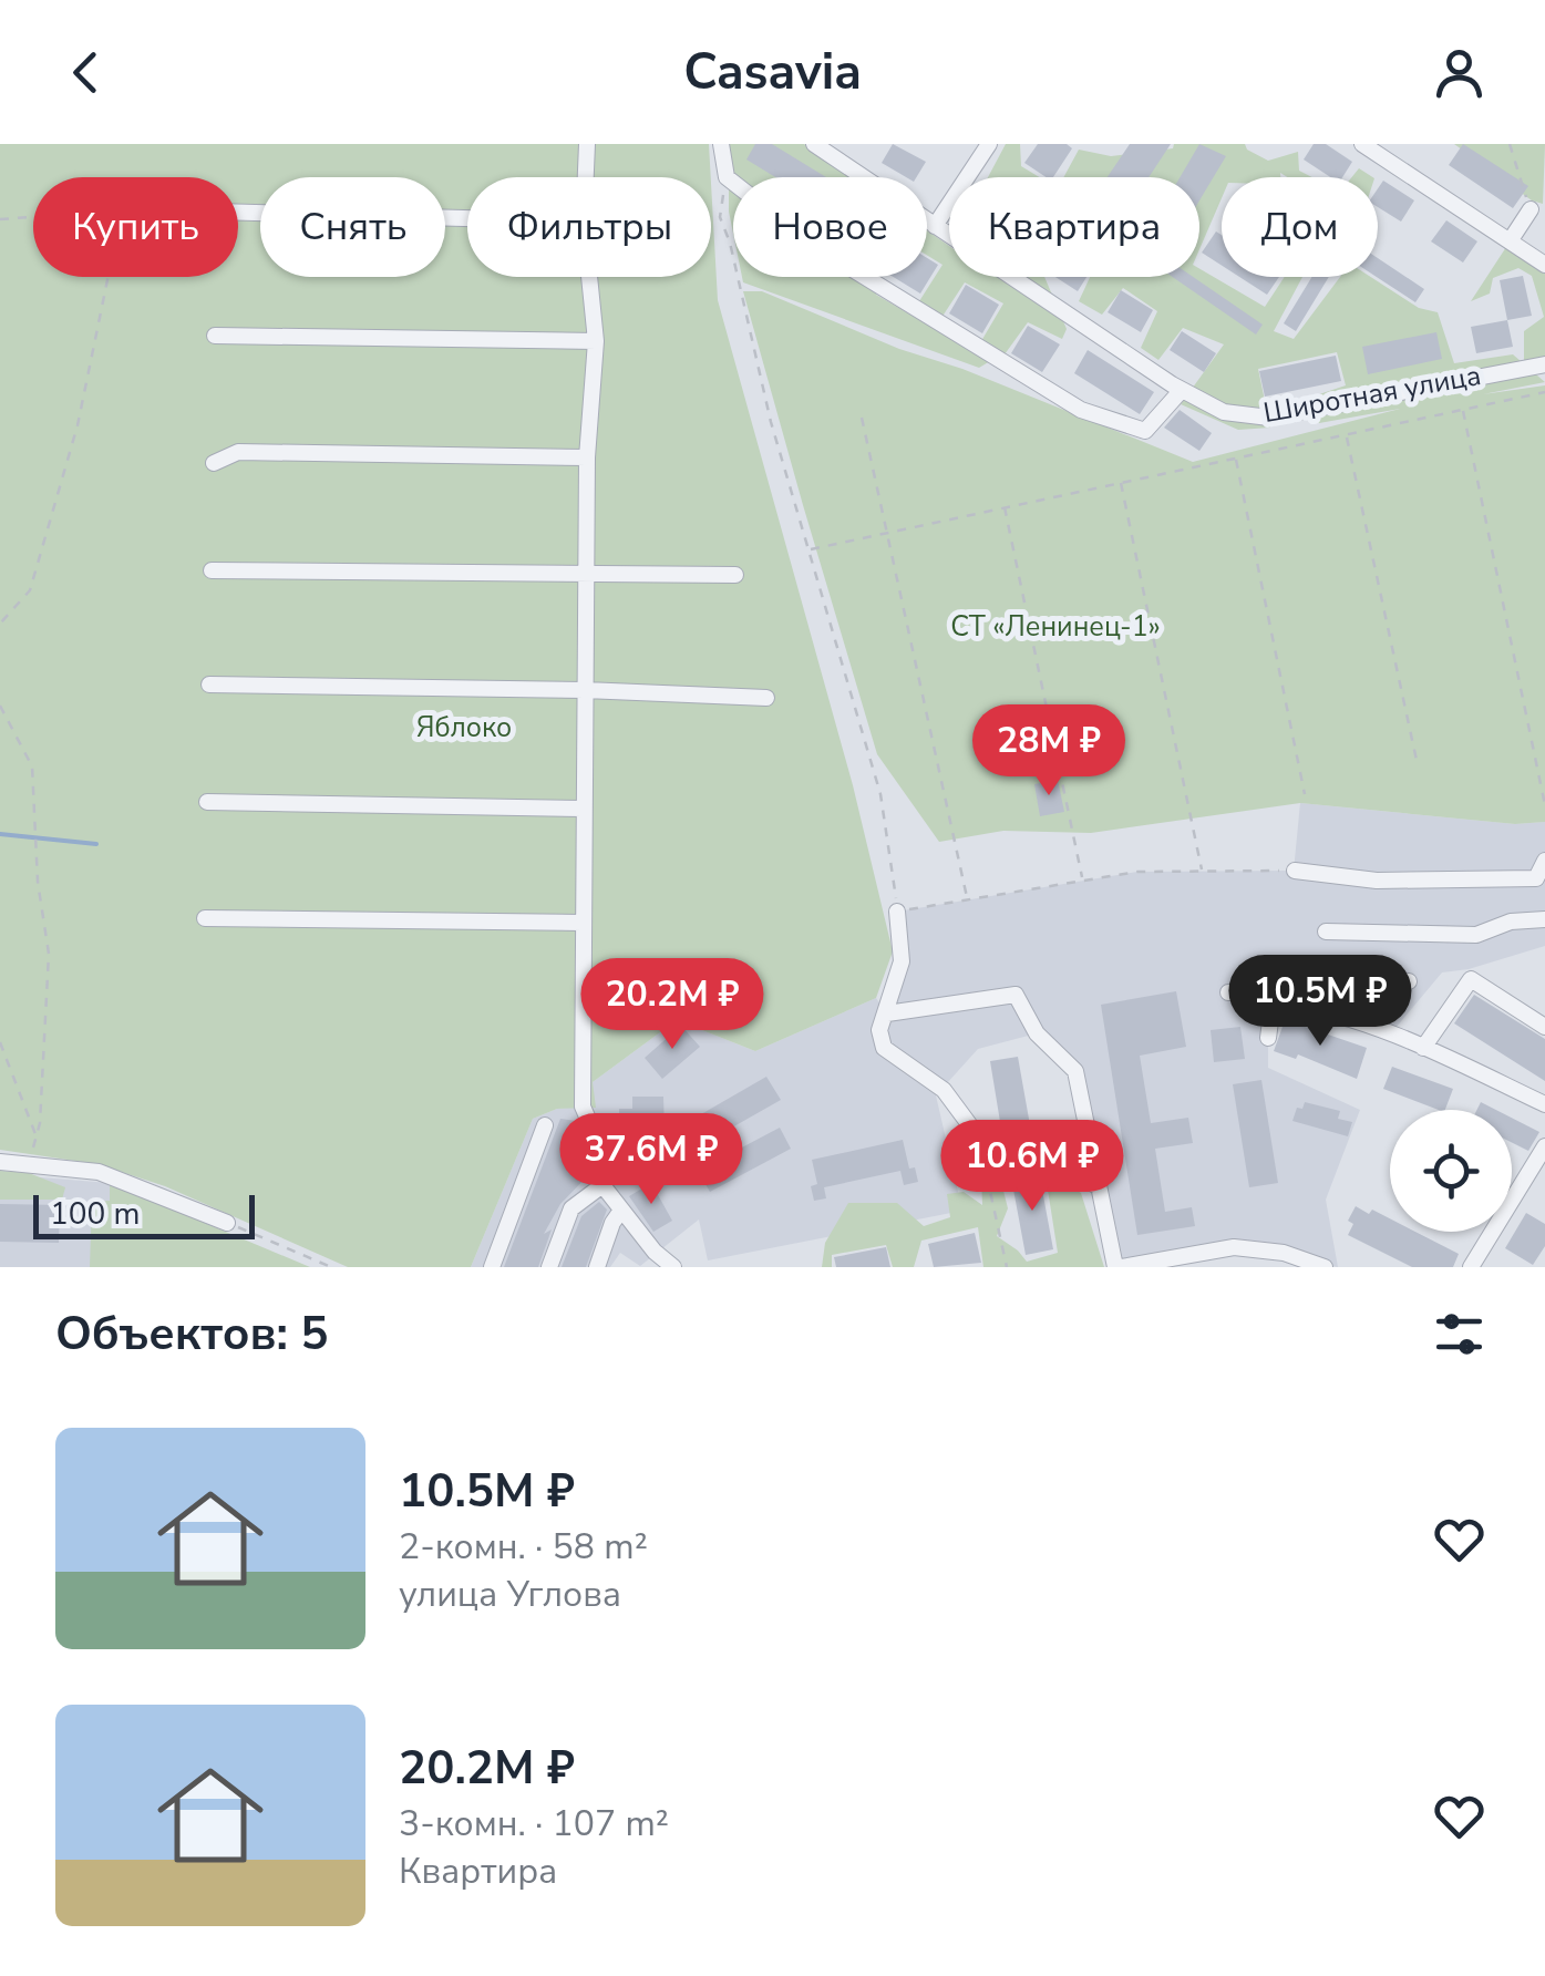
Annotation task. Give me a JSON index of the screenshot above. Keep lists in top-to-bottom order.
{
  "streets": {
    "street": ["Широтная улица"]
  },
  "parks": ["СТ «Ленинец-1»", "Яблоко"],
  "scale_bar": "100 m",
  "page": {
    "header": "Casavia",
    "chip": [
      "Купить",
      "Снять",
      "Фильтры",
      "Новое",
      "Квартира",
      "Дом"
    ],
    "price": [
      "28M ₽",
      "10.5M ₽",
      "20.2M ₽",
      "37.6M ₽",
      "10.6M ₽"
    ],
    "scale": "100 m",
    "heading": "Объектов: 5",
    "list": [
      {
        "name": "10.5M ₽",
        "note": "2-комн. · 58 m² · улица Углова"
      },
      {
        "name": "20.2M ₽",
        "note": "3-комн. · 107 m² · Квартира"
      }
    ]
  }
}
